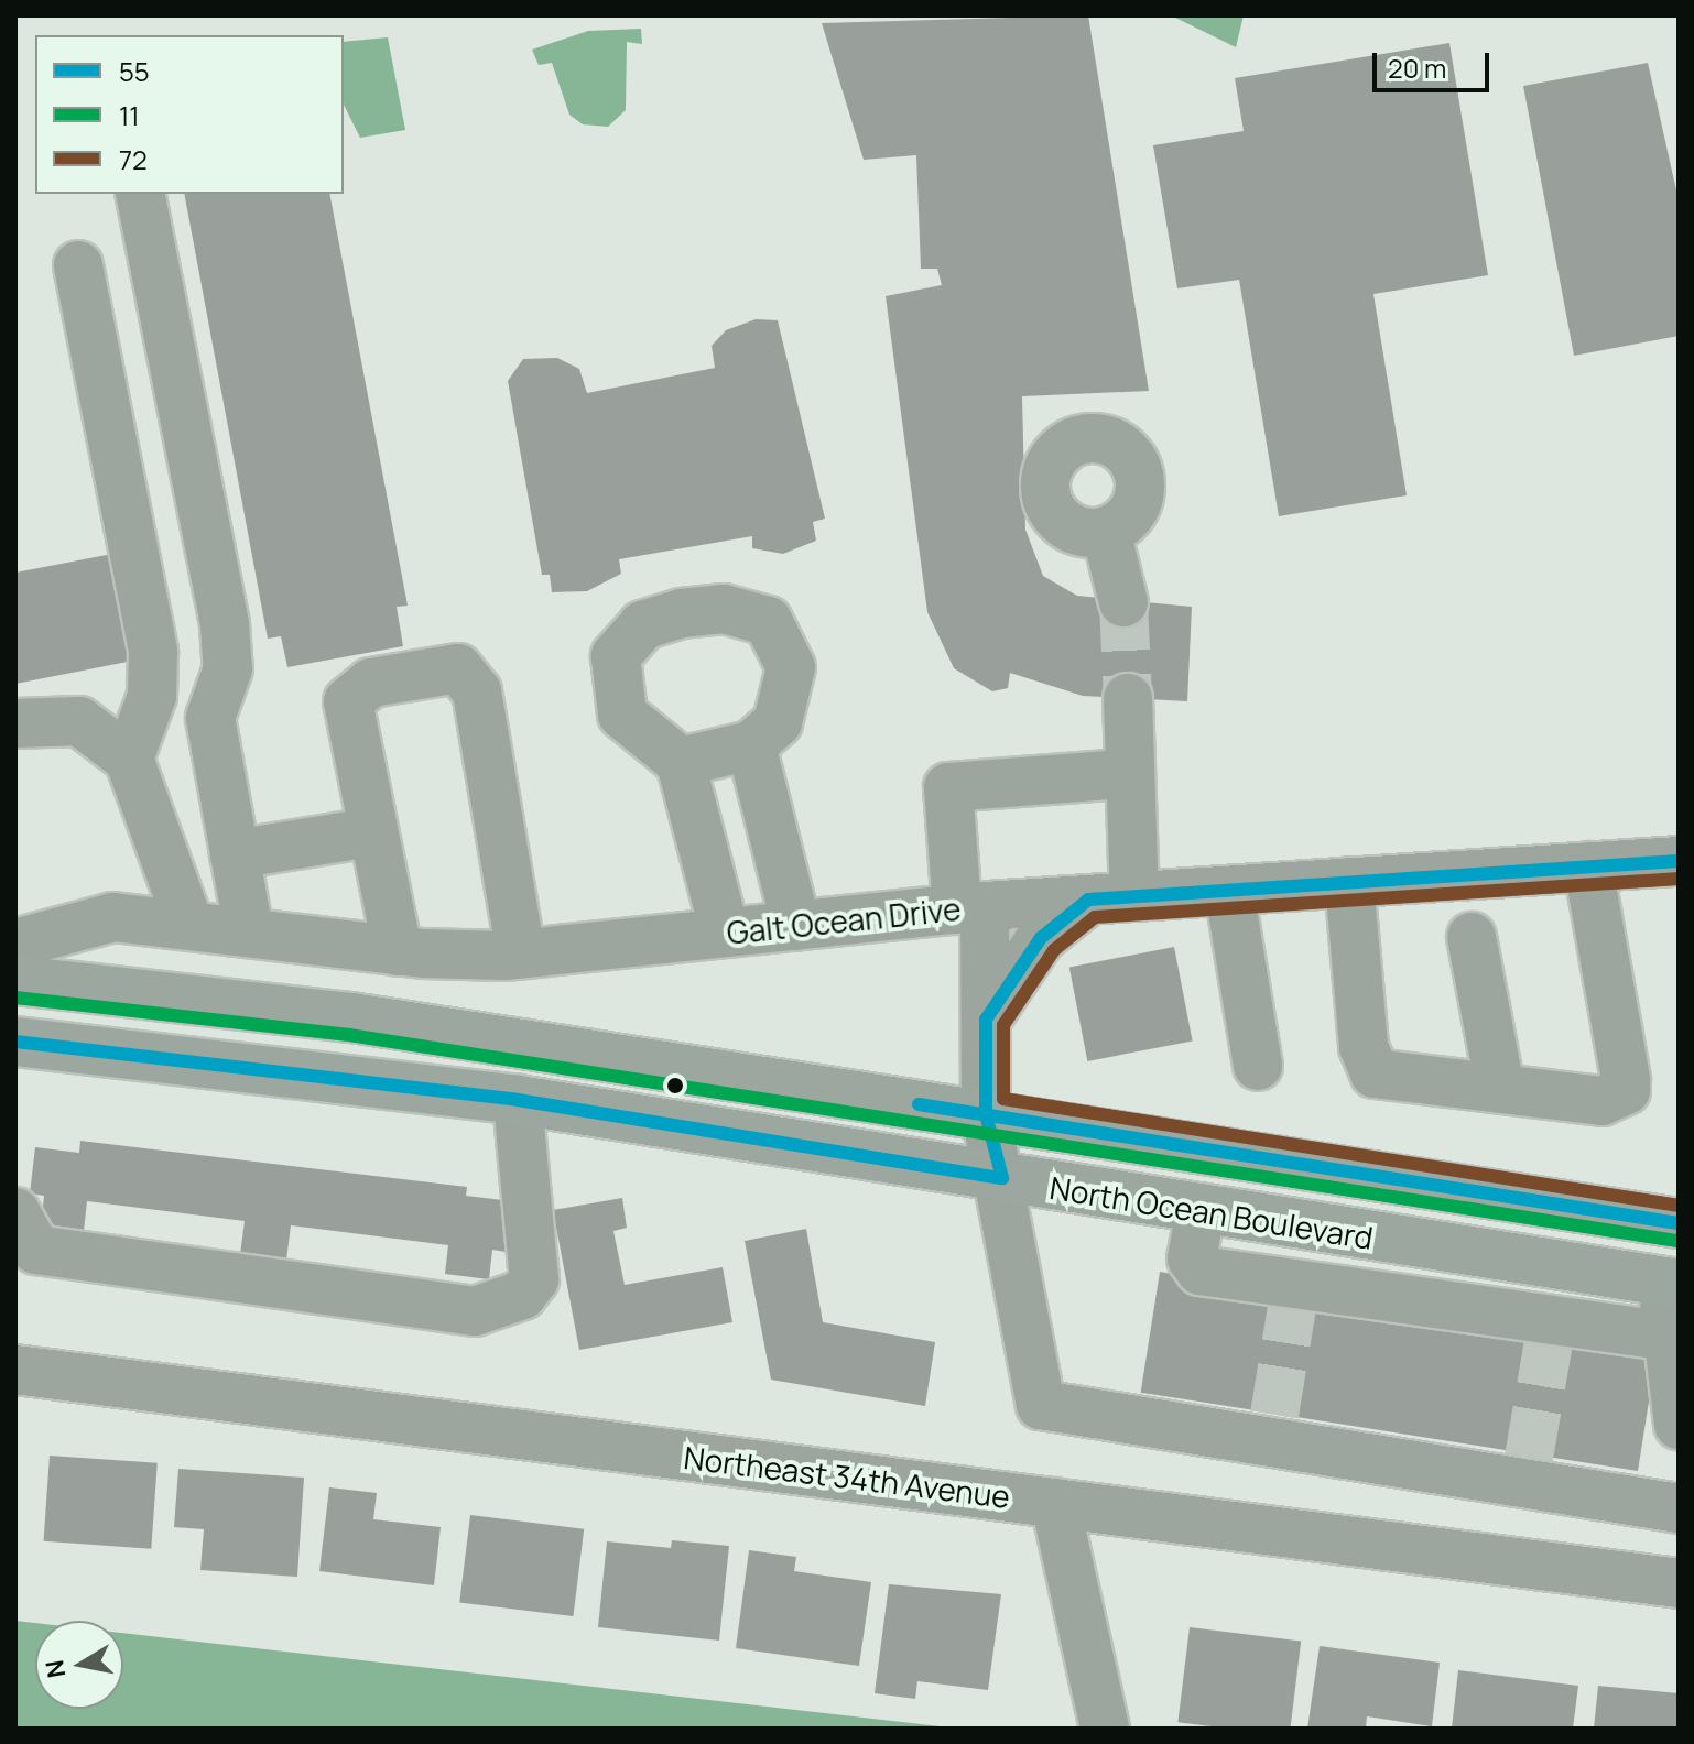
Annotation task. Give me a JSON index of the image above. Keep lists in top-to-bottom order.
{
  "streets": {
    "main road": ["North Ocean Boulevard"],
    "street": ["Galt Ocean Drive", "Northeast 34th Avenue"]
  },
  "lines": ["transit line 55", "transit line 72", "transit line 11"],
  "legend": ["55", "11", "72"],
  "scale_bar": "20 m",
  "north": "left"
}
